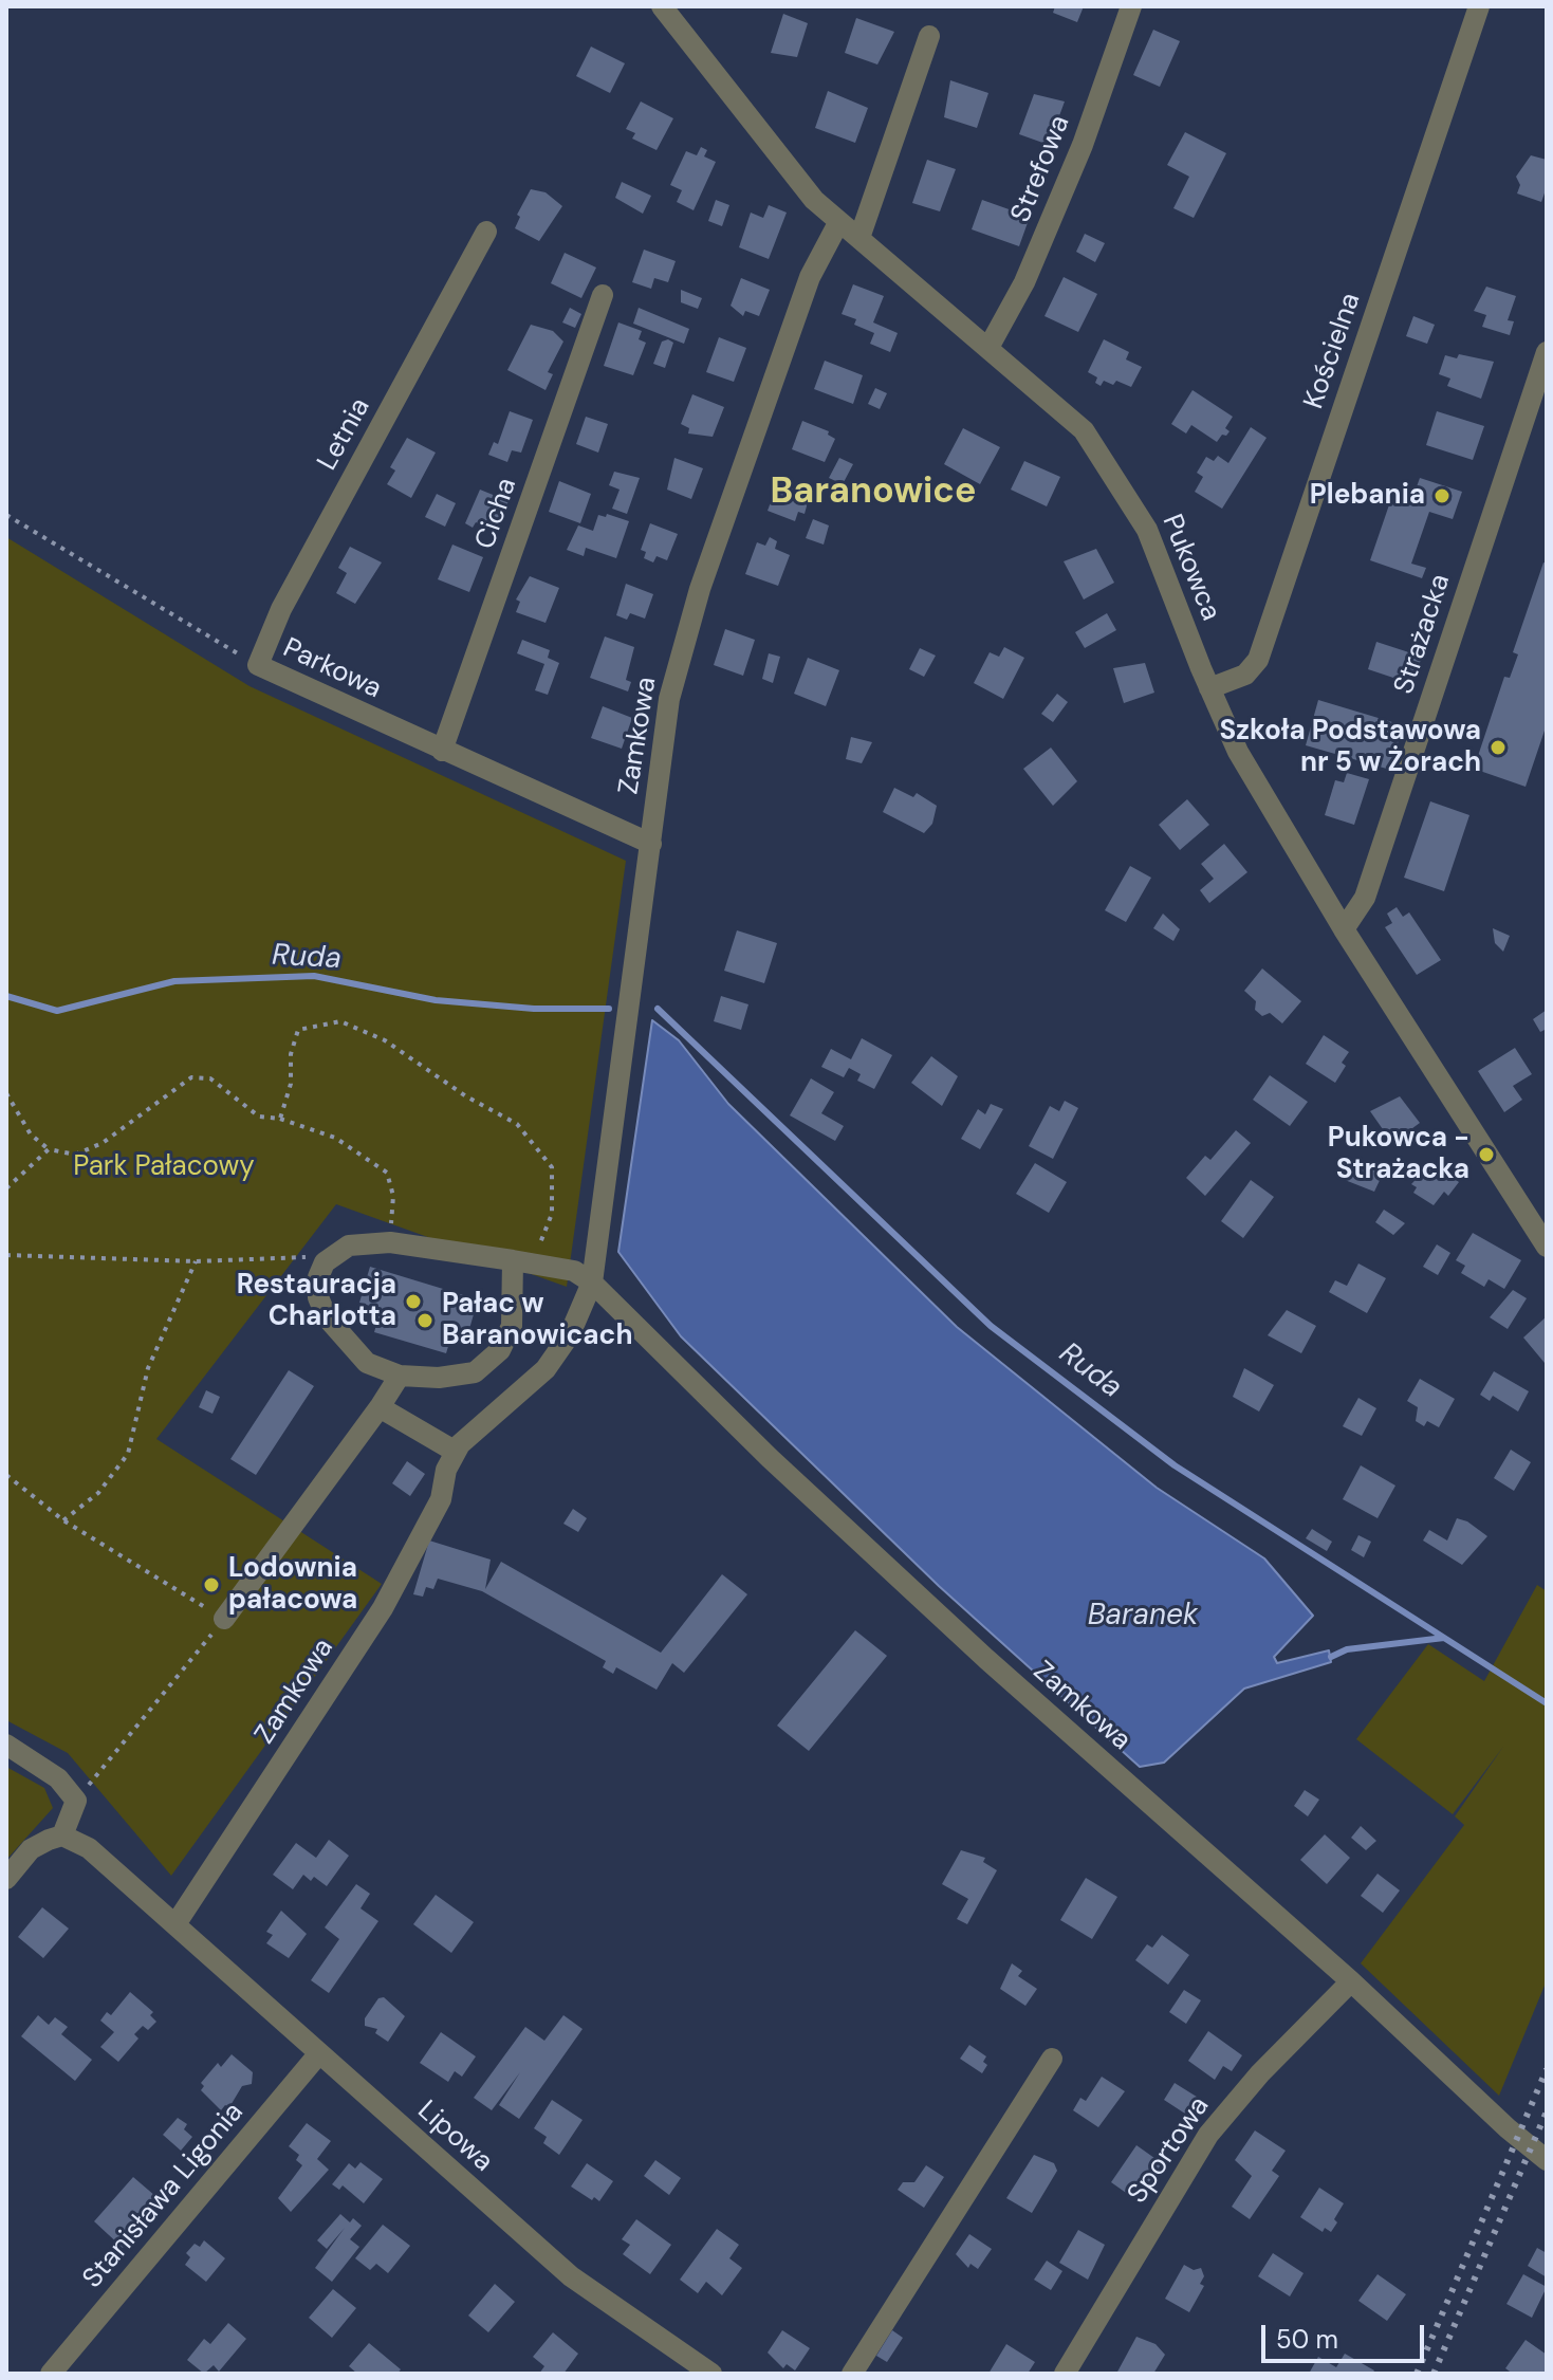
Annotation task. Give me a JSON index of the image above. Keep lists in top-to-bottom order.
{
  "streets": {
    "street": [
      "Strefowa",
      "Kościelna",
      "Letnia",
      "Cicha",
      "Pukowca",
      "Strażacka",
      "Parkowa",
      "Zamkowa",
      "Lipowa",
      "Sportowa",
      "Stanisława Ligonia"
    ]
  },
  "crossings": [
    ["Strefowa", "Pukowca"],
    ["Kościelna", "Pukowca"],
    ["Letnia", "Parkowa"],
    ["Cicha", "Parkowa"],
    ["Pukowca", "Strażacka"],
    ["Pukowca", "Zamkowa"],
    ["Parkowa", "Zamkowa"],
    ["Zamkowa", "Lipowa"],
    ["Zamkowa", "Sportowa"],
    ["Lipowa", "Stanisława Ligonia"]
  ],
  "districts": ["Baranowice"],
  "water": ["Ruda", "Baranek"],
  "parks": ["Park Pałacowy"],
  "places": [
    "Plebania",
    "Szkoła Podstawowa nr 5 w Żorach",
    "Pukowca - Strażacka",
    "Restauracja Charlotta",
    "Pałac w Baranowicach",
    "Lodownia pałacowa"
  ],
  "scale_bar": "50 m"
}
